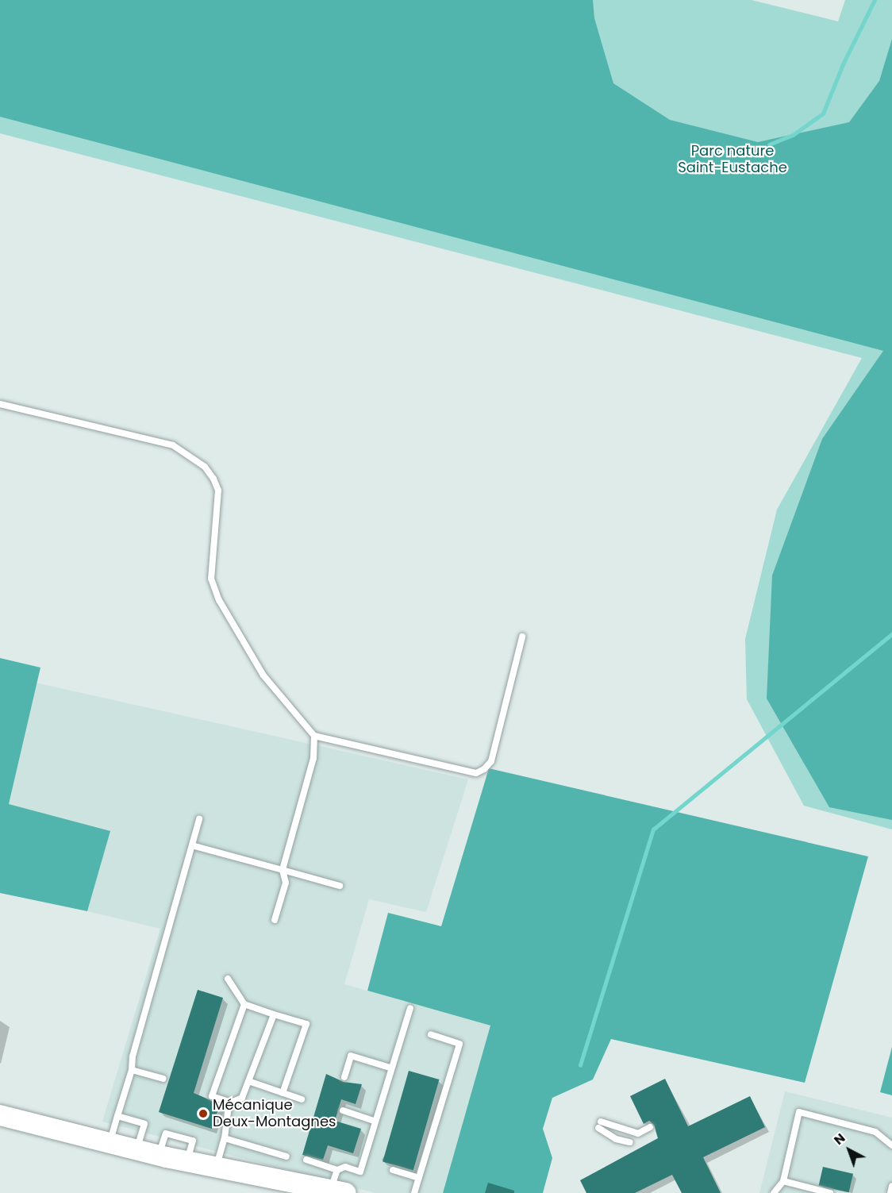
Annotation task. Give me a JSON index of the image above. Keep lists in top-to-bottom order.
{
  "parks": ["Parc nature Saint-Eustache"],
  "places": ["Mécanique Deux-Montagnes"],
  "north": "top left"
}
